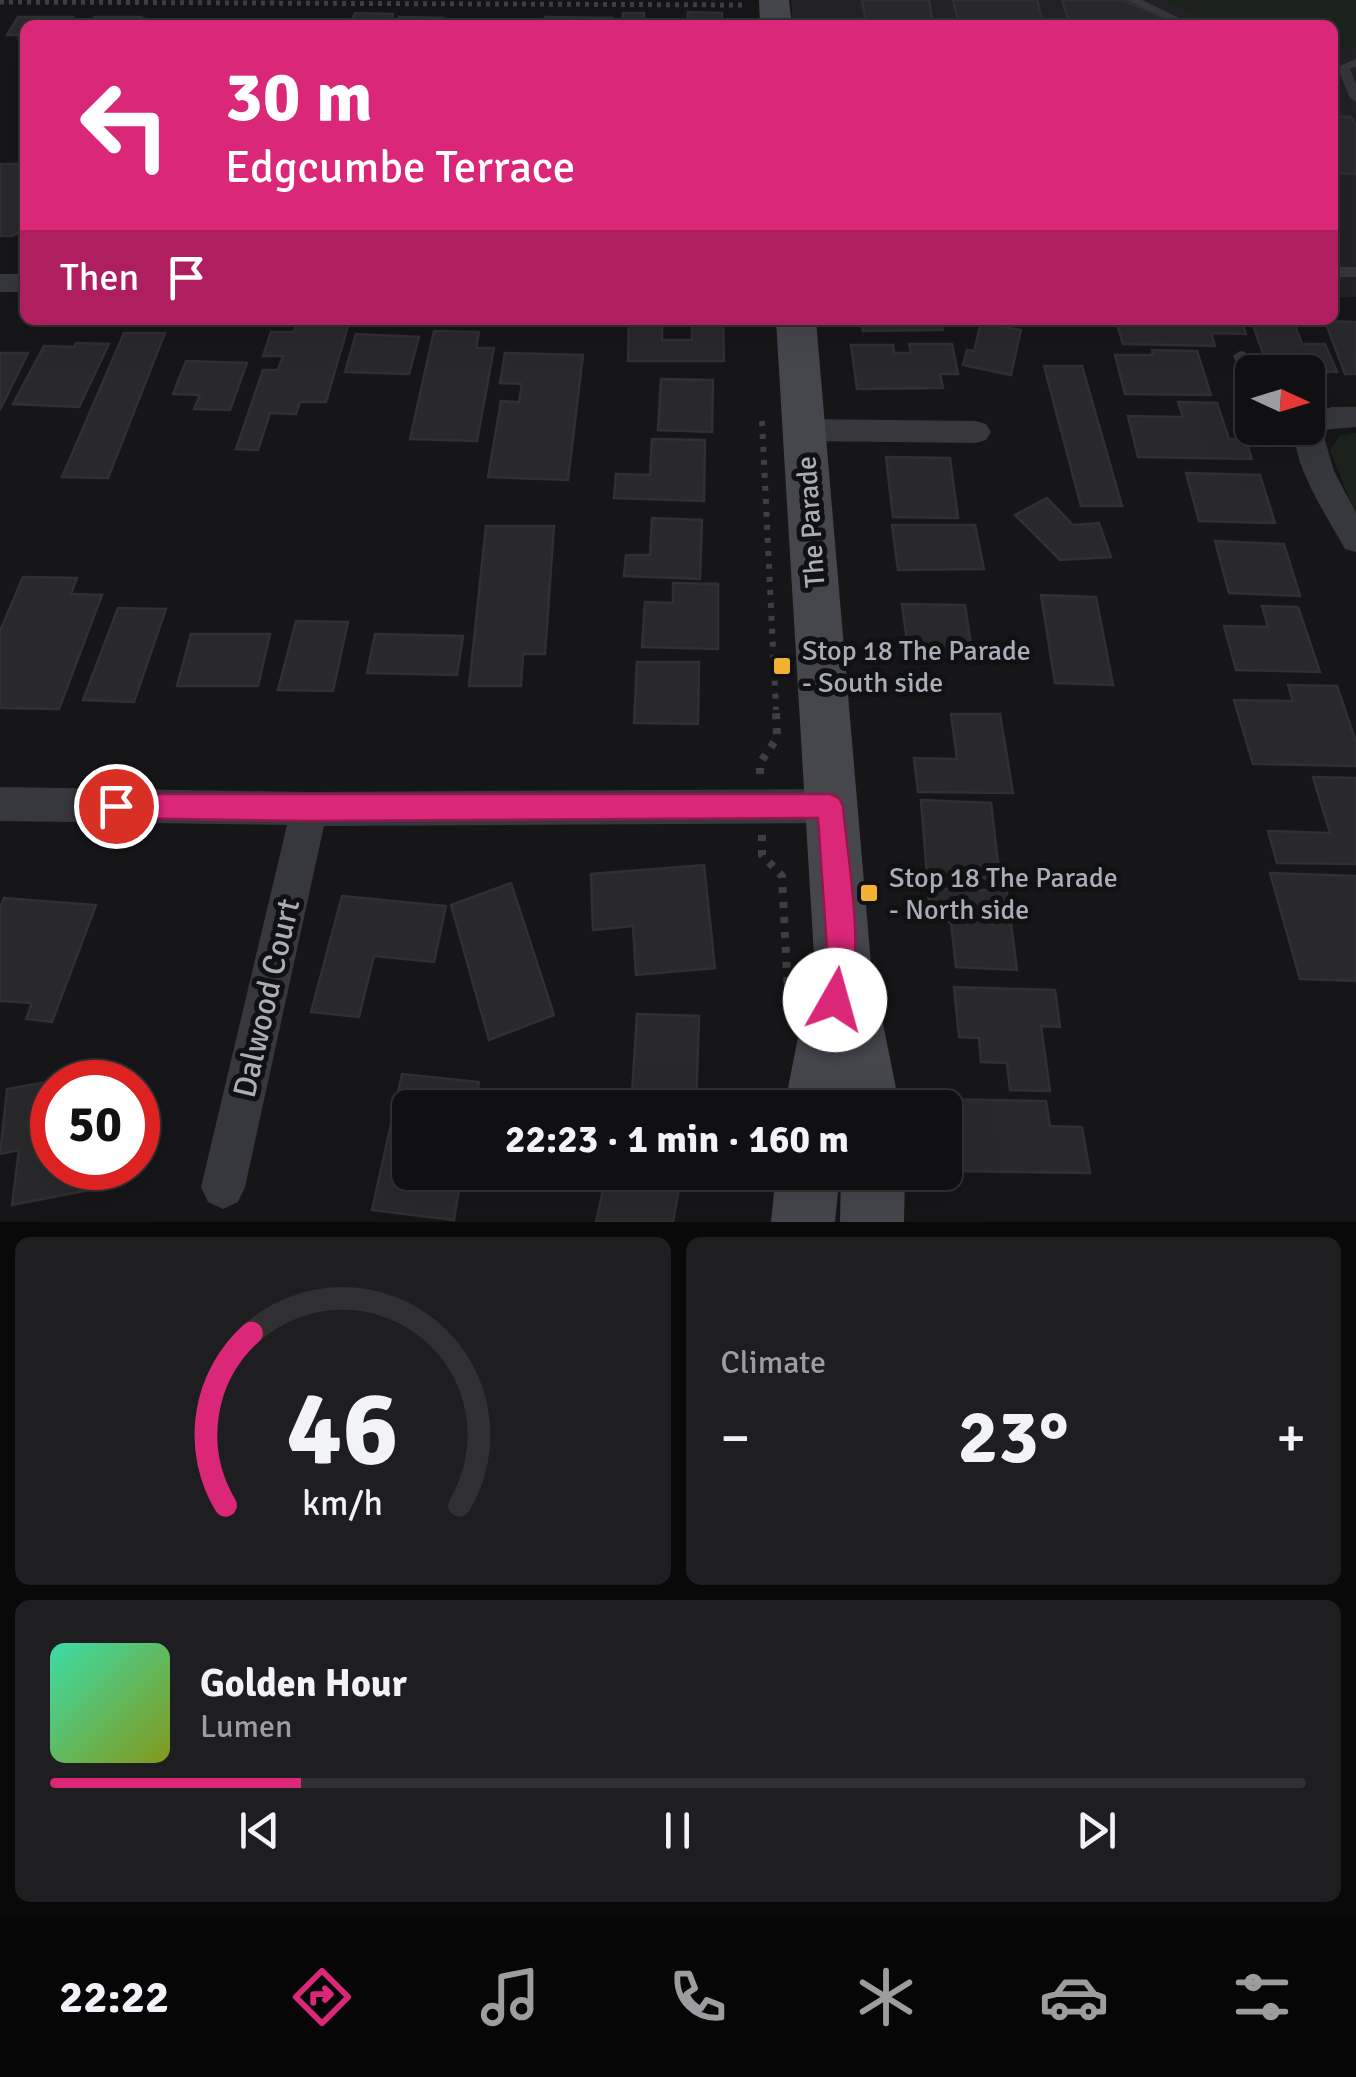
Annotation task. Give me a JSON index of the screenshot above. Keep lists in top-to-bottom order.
{
  "streets": {
    "main road": ["The Parade"],
    "street": ["Dalwood Court"]
  },
  "places": {
    "transit": ["Stop 18 The Parade - South side", "Stop 18 The Parade - North side"]
  },
  "north": "right",
  "page": {
    "turn": ["30 m", "Edgcumbe Terrace"],
    "then": "Then",
    "limit": "50",
    "trip": "22:23 · 1 min · 160 m",
    "tile": "Climate",
    "heat": ["−", "23°", "+"],
    "song": ["Golden Hour", "Lumen"],
    "tabs": "22:22",
    "gauge": ["46", "km/h"]
  }
}
